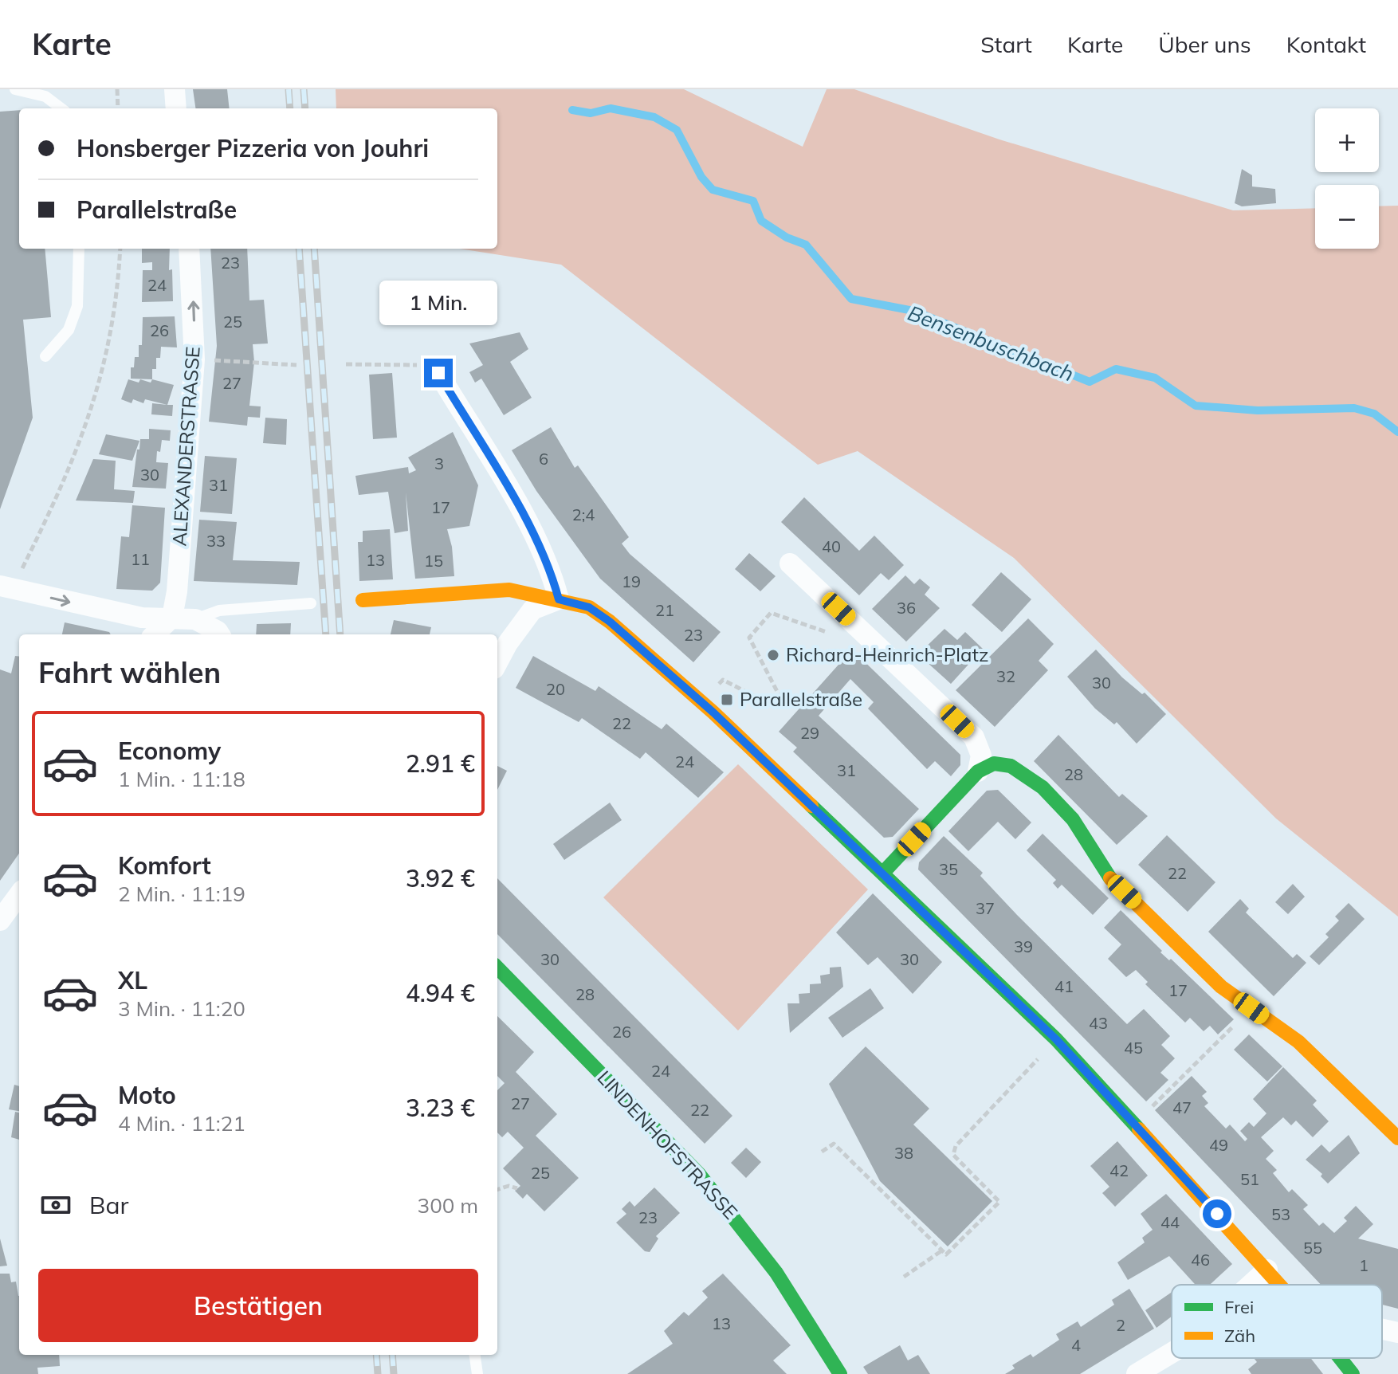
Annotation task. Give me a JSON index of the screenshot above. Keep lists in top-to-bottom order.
{
  "streets": {
    "street": ["ALEXANDERSTRASSE", "LINDENHOFSTRASSE"]
  },
  "one_way": ["ALEXANDERSTRASSE"],
  "water": ["Bensenbuschbach"],
  "places": {
    "other": ["Richard-Heinrich-Platz"],
    "transit": ["Parallelstraße"]
  },
  "house_numbers": [
    "23",
    "24",
    "25",
    "26",
    "27",
    "6",
    "3",
    "30",
    "31",
    "17",
    "2;4",
    "33",
    "40",
    "11",
    "13",
    "15",
    "19",
    "36",
    "21",
    "23",
    "32",
    "30",
    "20",
    "22",
    "29",
    "24",
    "31",
    "28",
    "35",
    "22",
    "37",
    "39",
    "30",
    "30",
    "41",
    "17",
    "28",
    "43",
    "26",
    "45",
    "24",
    "27",
    "47",
    "22",
    "49",
    "38",
    "42",
    "25",
    "51",
    "53",
    "23",
    "44",
    "55",
    "46",
    "1",
    "13",
    "2",
    "4"
  ],
  "legend": ["Frei", "Zäh"],
  "page": {
    "header": "Karte",
    "nav": [
      "Start",
      "Karte",
      "Über uns",
      "Kontakt"
    ],
    "map_buttons": ["+", "−"],
    "banner": ["Honsberger Pizzeria von Jouhri", "Parallelstraße"],
    "bubble": "1 Min.",
    "heading": "Fahrt wählen",
    "list": [
      {
        "name": "Economy",
        "note": "1 Min. · 11:18",
        "value": "2.91 €"
      },
      {
        "name": "Komfort",
        "note": "2 Min. · 11:19",
        "value": "3.92 €"
      },
      {
        "name": "XL",
        "note": "3 Min. · 11:20",
        "value": "4.94 €"
      },
      {
        "name": "Moto",
        "note": "4 Min. · 11:21",
        "value": "3.23 €"
      }
    ],
    "pay": ["Bar", "300 m"],
    "buttons": "Bestätigen"
  }
}
